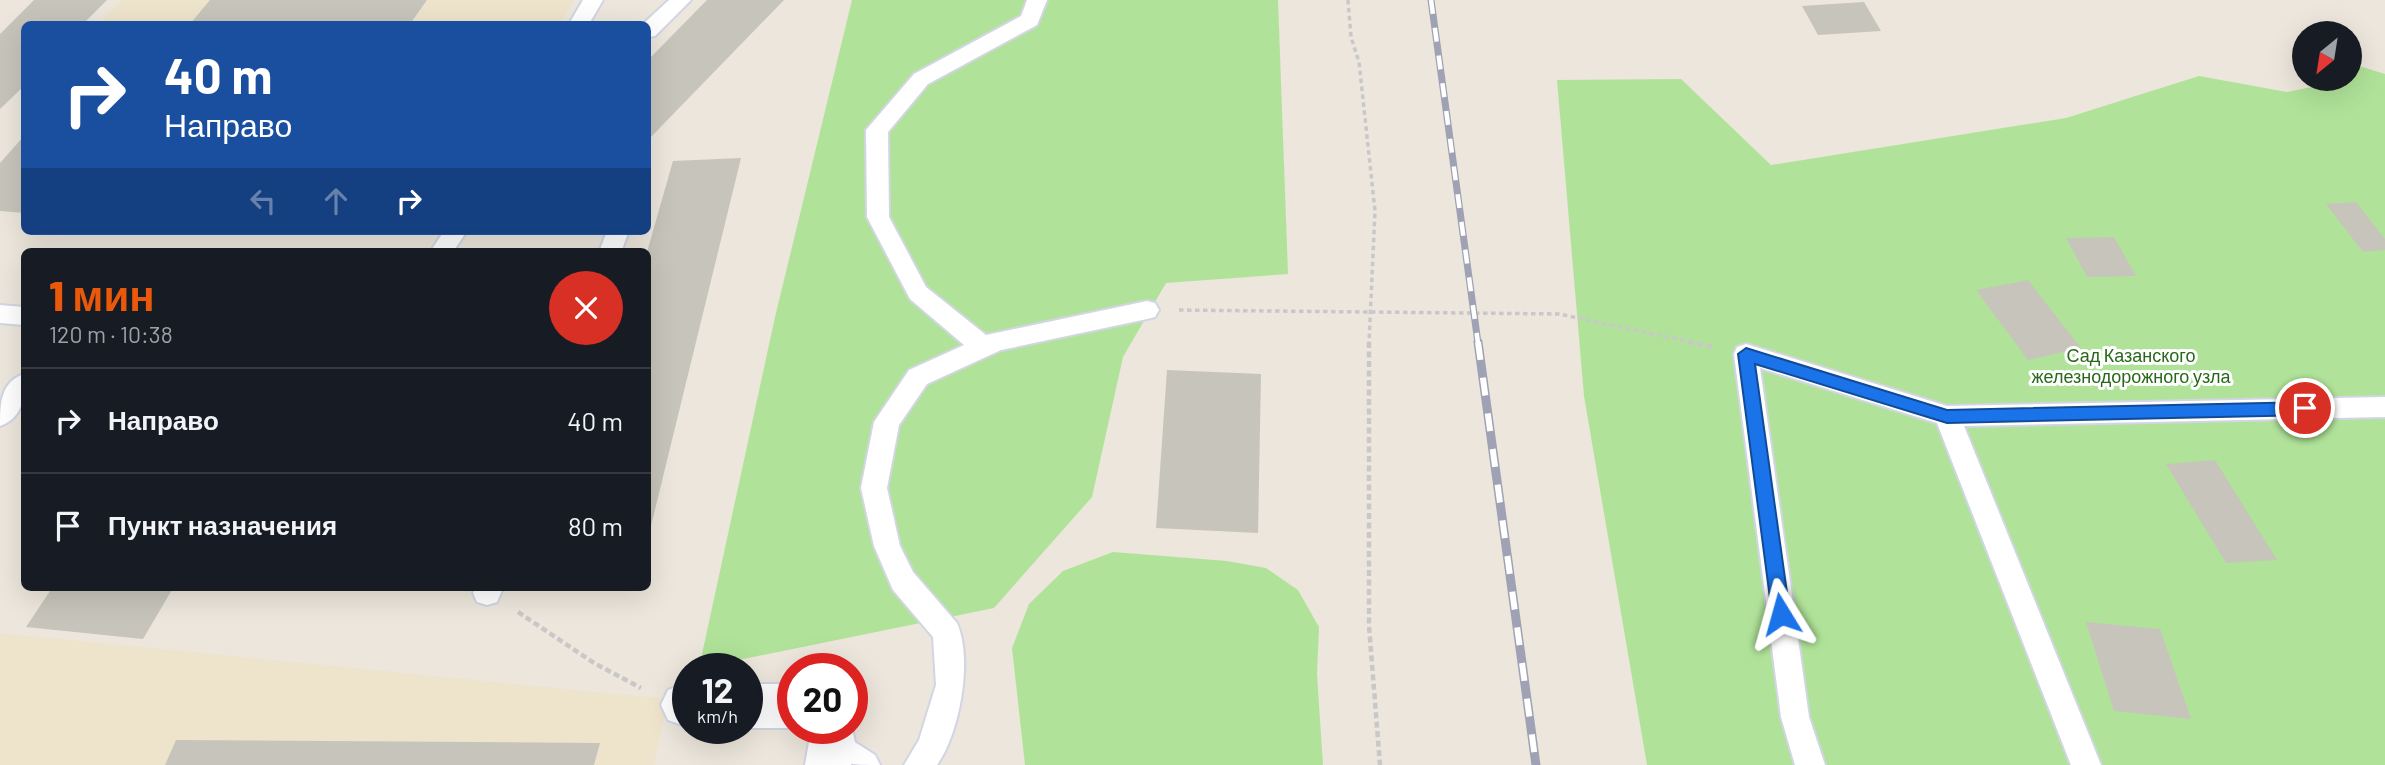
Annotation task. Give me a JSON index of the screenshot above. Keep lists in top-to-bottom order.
{
  "parks": ["Сад Казанского железнодорожного узла"],
  "north": "bottom left",
  "page": {
    "turn": ["40 m", "Направо"],
    "heading": ["1 мин", "120 m · 10:38"],
    "list": [
      {
        "name": "Направо",
        "value": "40 m"
      },
      {
        "name": "Пункт назначения",
        "value": "80 m"
      }
    ],
    "speed": "12 km/h",
    "limit": "20"
  }
}
